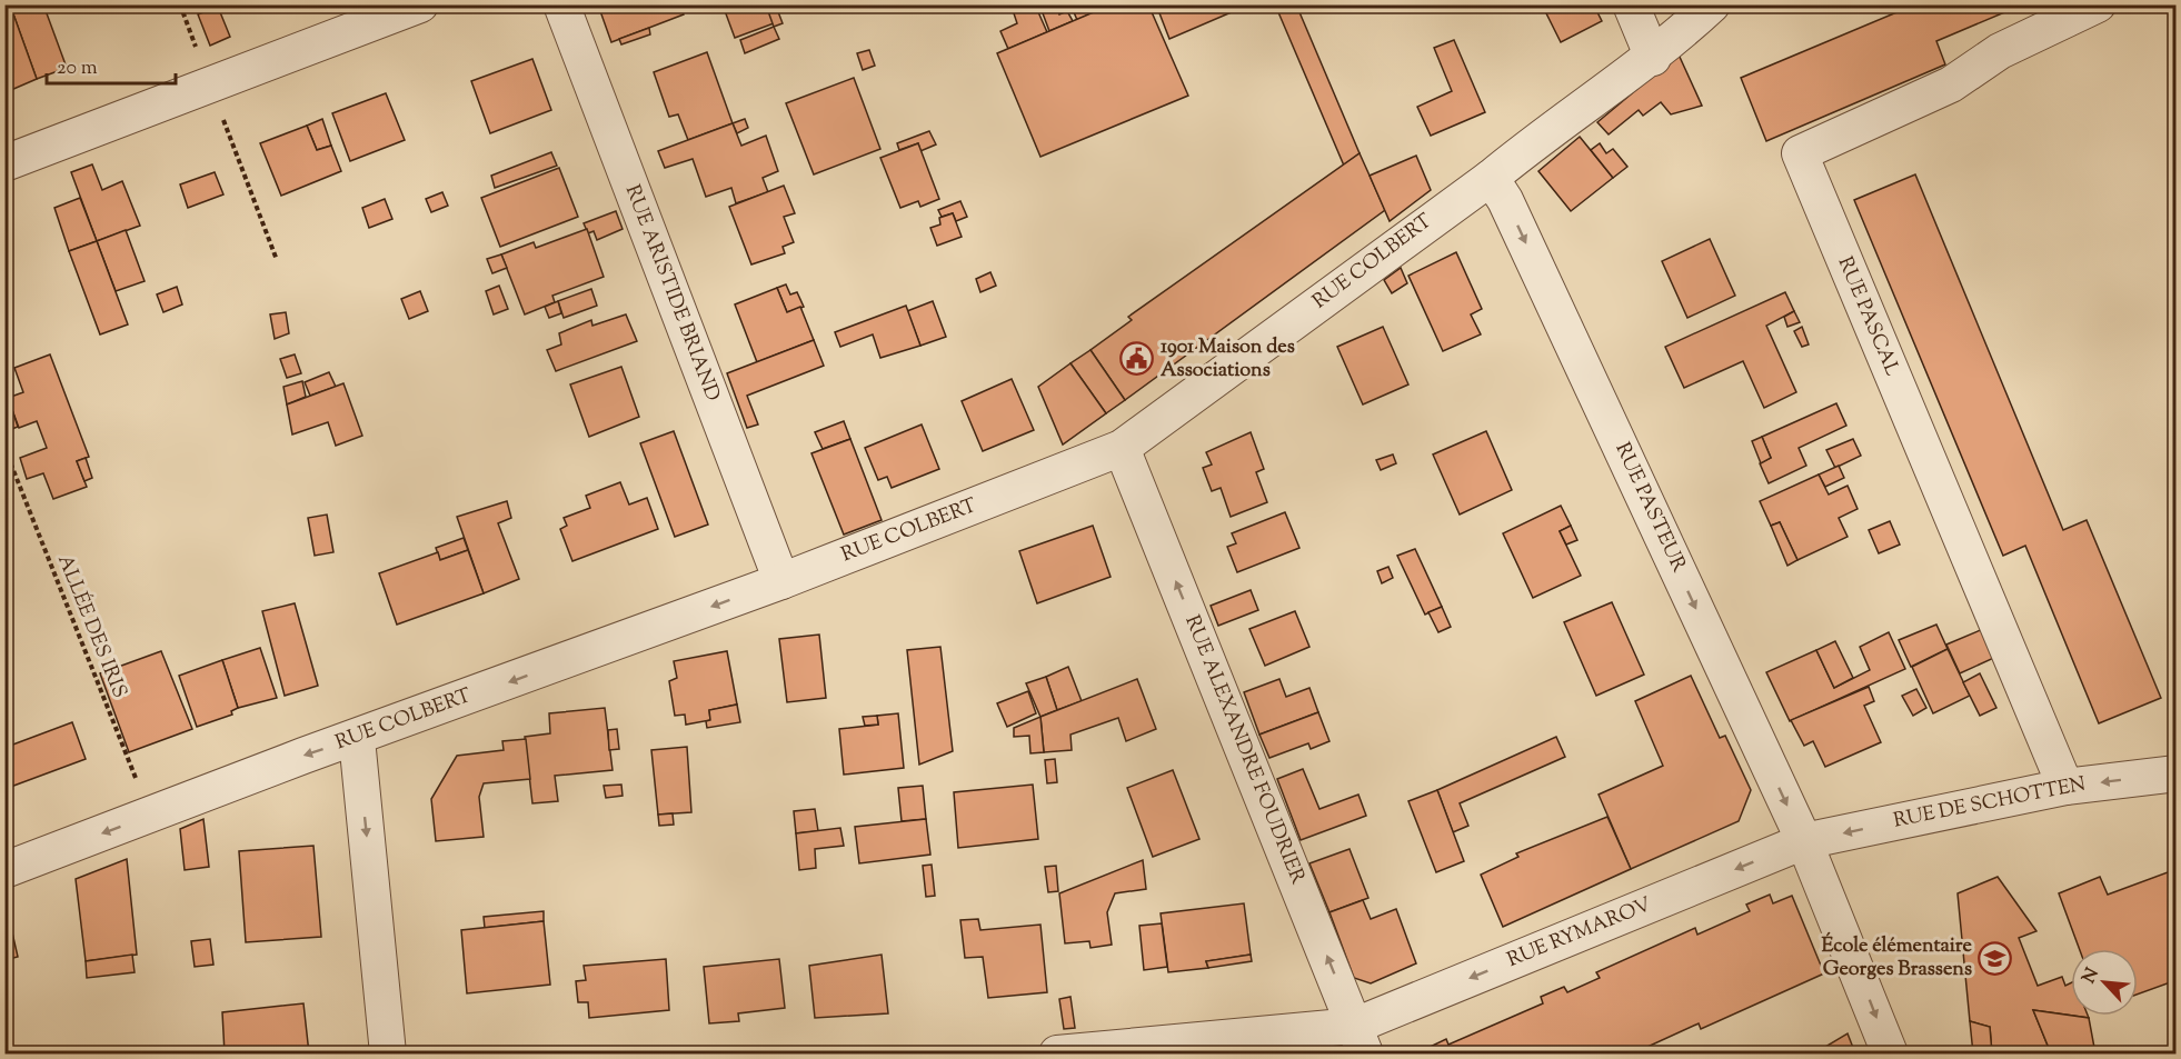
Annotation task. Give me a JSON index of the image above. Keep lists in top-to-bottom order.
{
  "streets": {
    "street": [
      "RUE COLBERT",
      "RUE ARISTIDE BRIAND",
      "RUE PASCAL",
      "RUE PASTEUR",
      "RUE ALEXANDRE FOUDRIER",
      "RUE DE SCHOTTEN",
      "RUE RYMAROV"
    ],
    "path": ["ALLÉE DES IRIS"]
  },
  "crossings": [
    ["RUE COLBERT", "RUE ARISTIDE BRIAND"],
    ["RUE COLBERT", "RUE PASTEUR"],
    ["RUE COLBERT", "ALLÉE DES IRIS"],
    ["RUE COLBERT", "RUE ALEXANDRE FOUDRIER"],
    ["RUE PASCAL", "RUE DE SCHOTTEN"],
    ["RUE PASTEUR", "RUE DE SCHOTTEN"],
    ["RUE PASTEUR", "RUE RYMAROV"],
    ["RUE ALEXANDRE FOUDRIER", "RUE RYMAROV"],
    ["RUE DE SCHOTTEN", "RUE RYMAROV"]
  ],
  "one_way": [
    "RUE COLBERT",
    "RUE PASTEUR",
    "RUE ALEXANDRE FOUDRIER",
    "RUE DE SCHOTTEN",
    "RUE RYMAROV"
  ],
  "places": {
    "public building": ["1901 Maison des Associations"],
    "school or university": ["École élémentaire Georges Brassens"]
  },
  "scale_bar": "20 m",
  "north": "top left"
}
